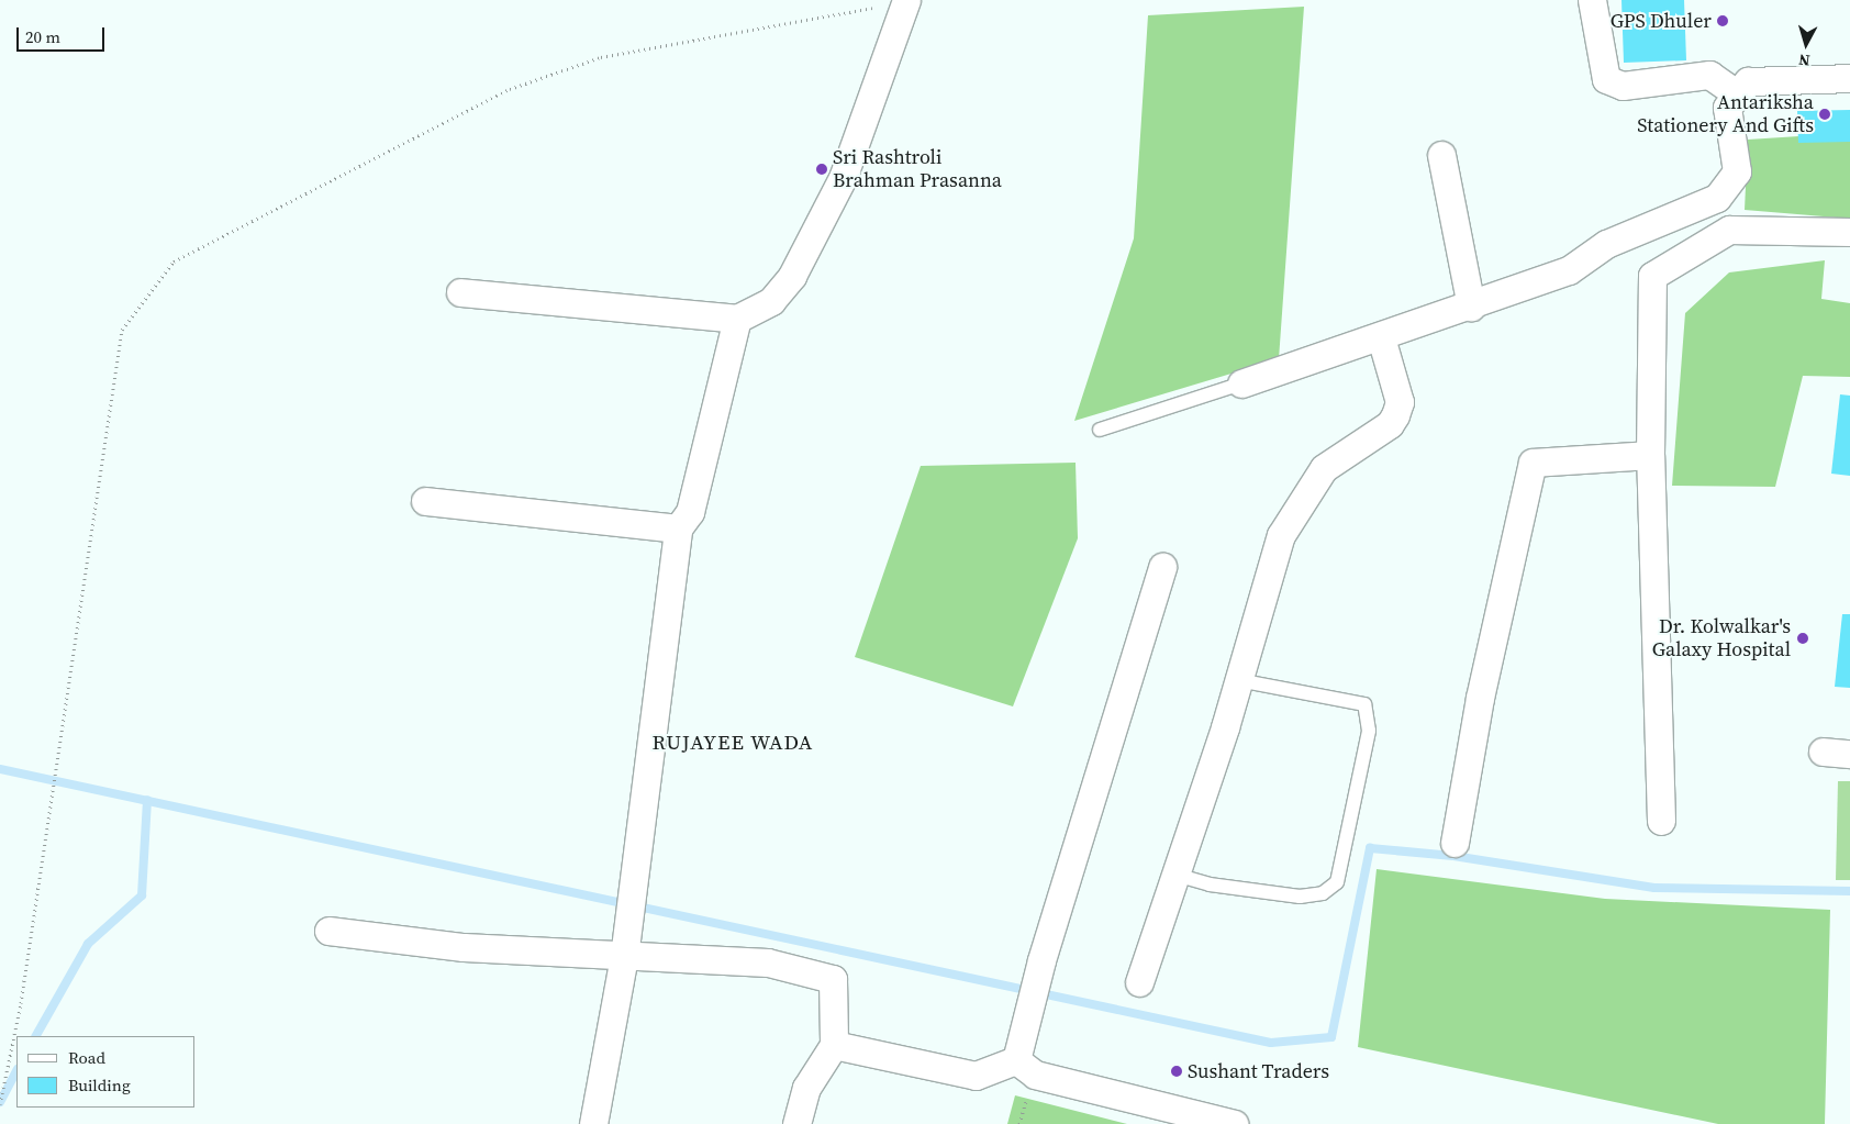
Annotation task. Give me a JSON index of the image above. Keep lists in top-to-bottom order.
{
  "districts": ["RUJAYEE WADA"],
  "places": [
    "GPS Dhuler",
    "Antariksha Stationery And Gifts",
    "Sri Rashtroli Brahman Prasanna",
    "Dr. Kolwalkar's Galaxy Hospital",
    "Sushant Traders"
  ],
  "legend": ["Road", "Building"],
  "scale_bar": "20 m",
  "north": "bottom"
}
